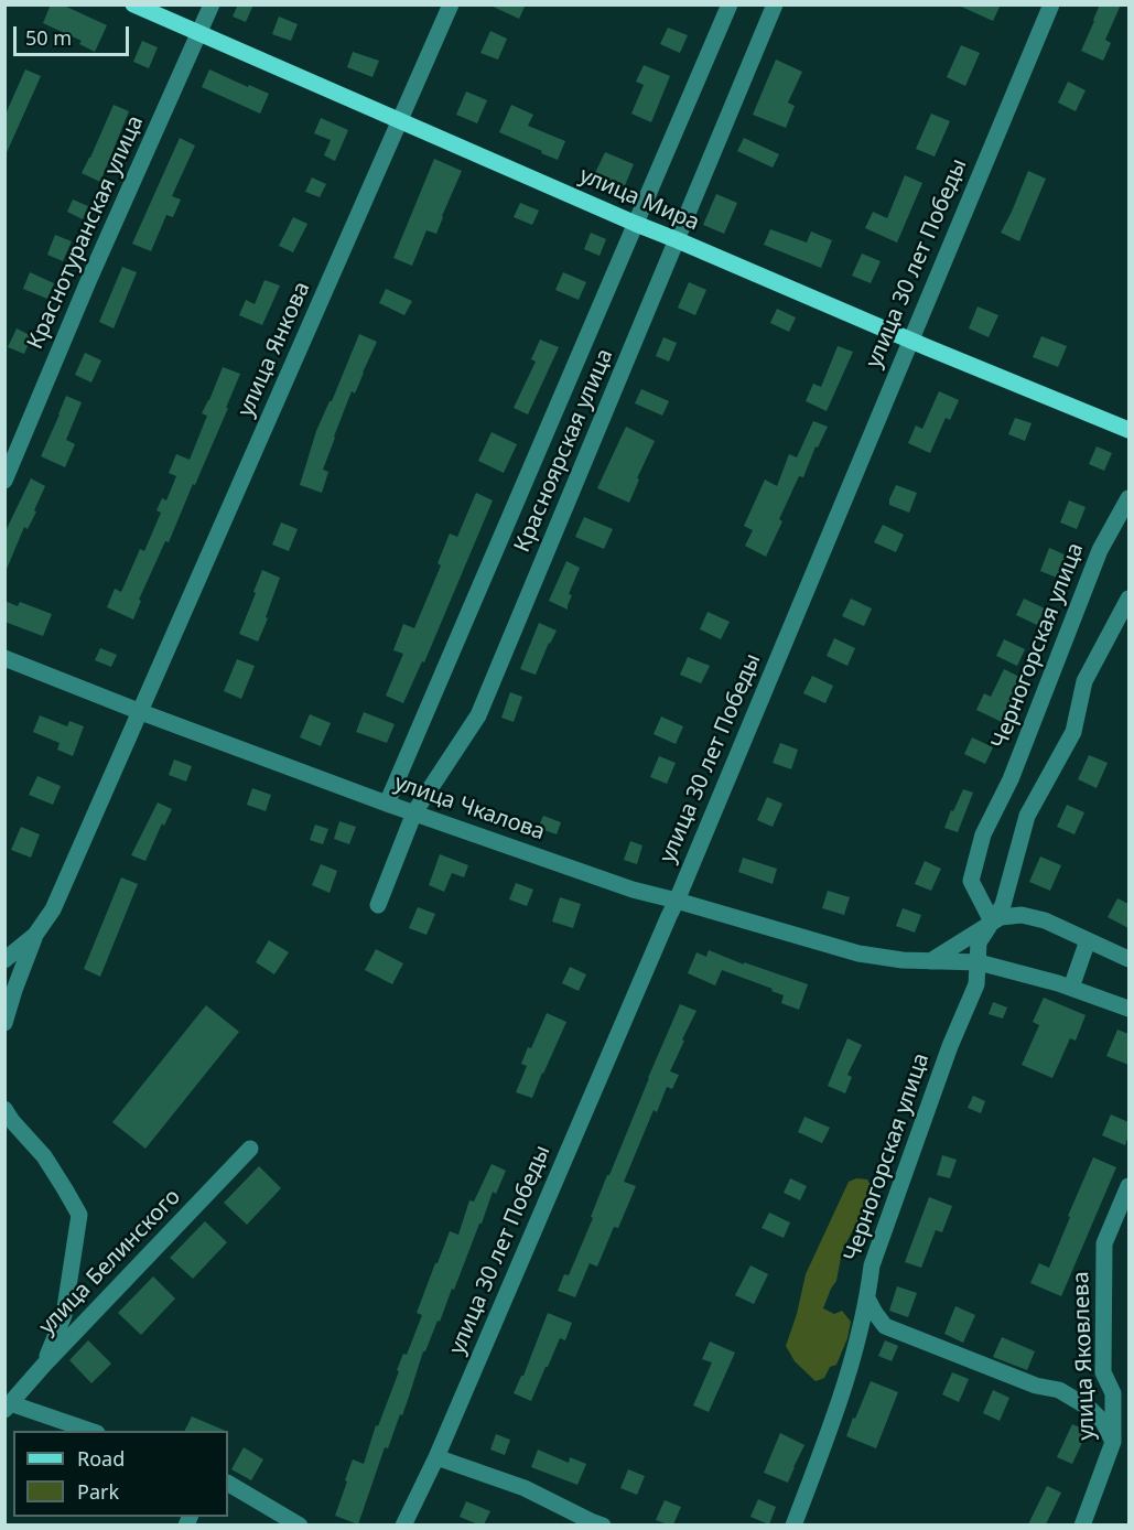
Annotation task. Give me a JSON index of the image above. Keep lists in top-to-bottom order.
{
  "streets": {
    "main road": ["улица Мира"],
    "street": [
      "Краснотуранская улица",
      "улица 30 лет Победы",
      "улица Янкова",
      "Красноярская улица",
      "Черногорская улица",
      "улица Чкалова",
      "улица Белинского",
      "улица Яковлева"
    ]
  },
  "crossings": [
    ["улица Мира", "Краснотуранская улица"],
    ["улица Мира", "улица 30 лет Победы"],
    ["улица Мира", "улица Янкова"],
    ["улица Мира", "Красноярская улица"],
    ["улица 30 лет Победы", "улица Чкалова"],
    ["улица Янкова", "улица Чкалова"],
    ["Красноярская улица", "улица Чкалова"],
    ["Черногорская улица", "улица Чкалова"]
  ],
  "legend": ["Road", "Park"],
  "scale_bar": "50 m"
}
